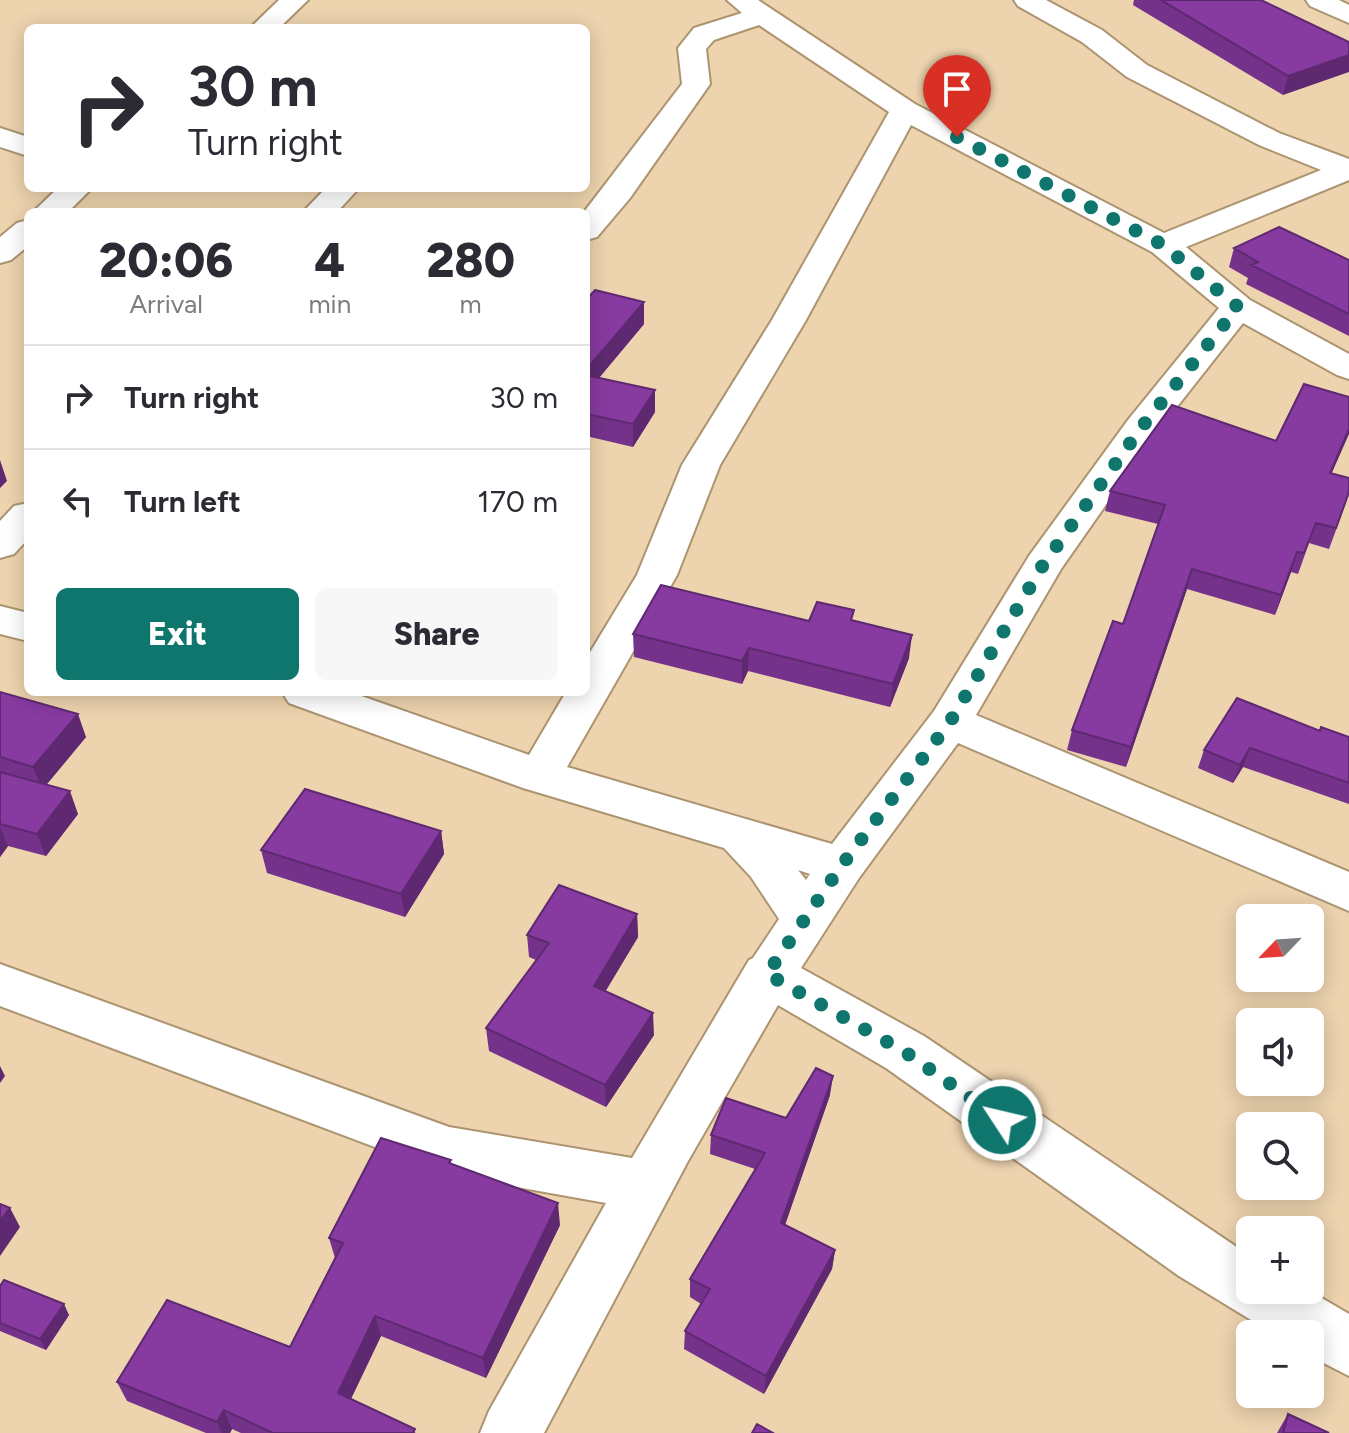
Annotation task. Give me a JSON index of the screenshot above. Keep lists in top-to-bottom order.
{
  "north": "bottom left",
  "page": {
    "turn": ["30 m", "Turn right"],
    "eta": [
      "20:06",
      "Arrival",
      "4",
      "min",
      "280",
      "m"
    ],
    "list": [
      {
        "name": "Turn right",
        "value": "30 m"
      },
      {
        "name": "Turn left",
        "value": "170 m"
      }
    ],
    "buttons": ["Exit", "Share"],
    "map_buttons": ["+", "−"]
  }
}
